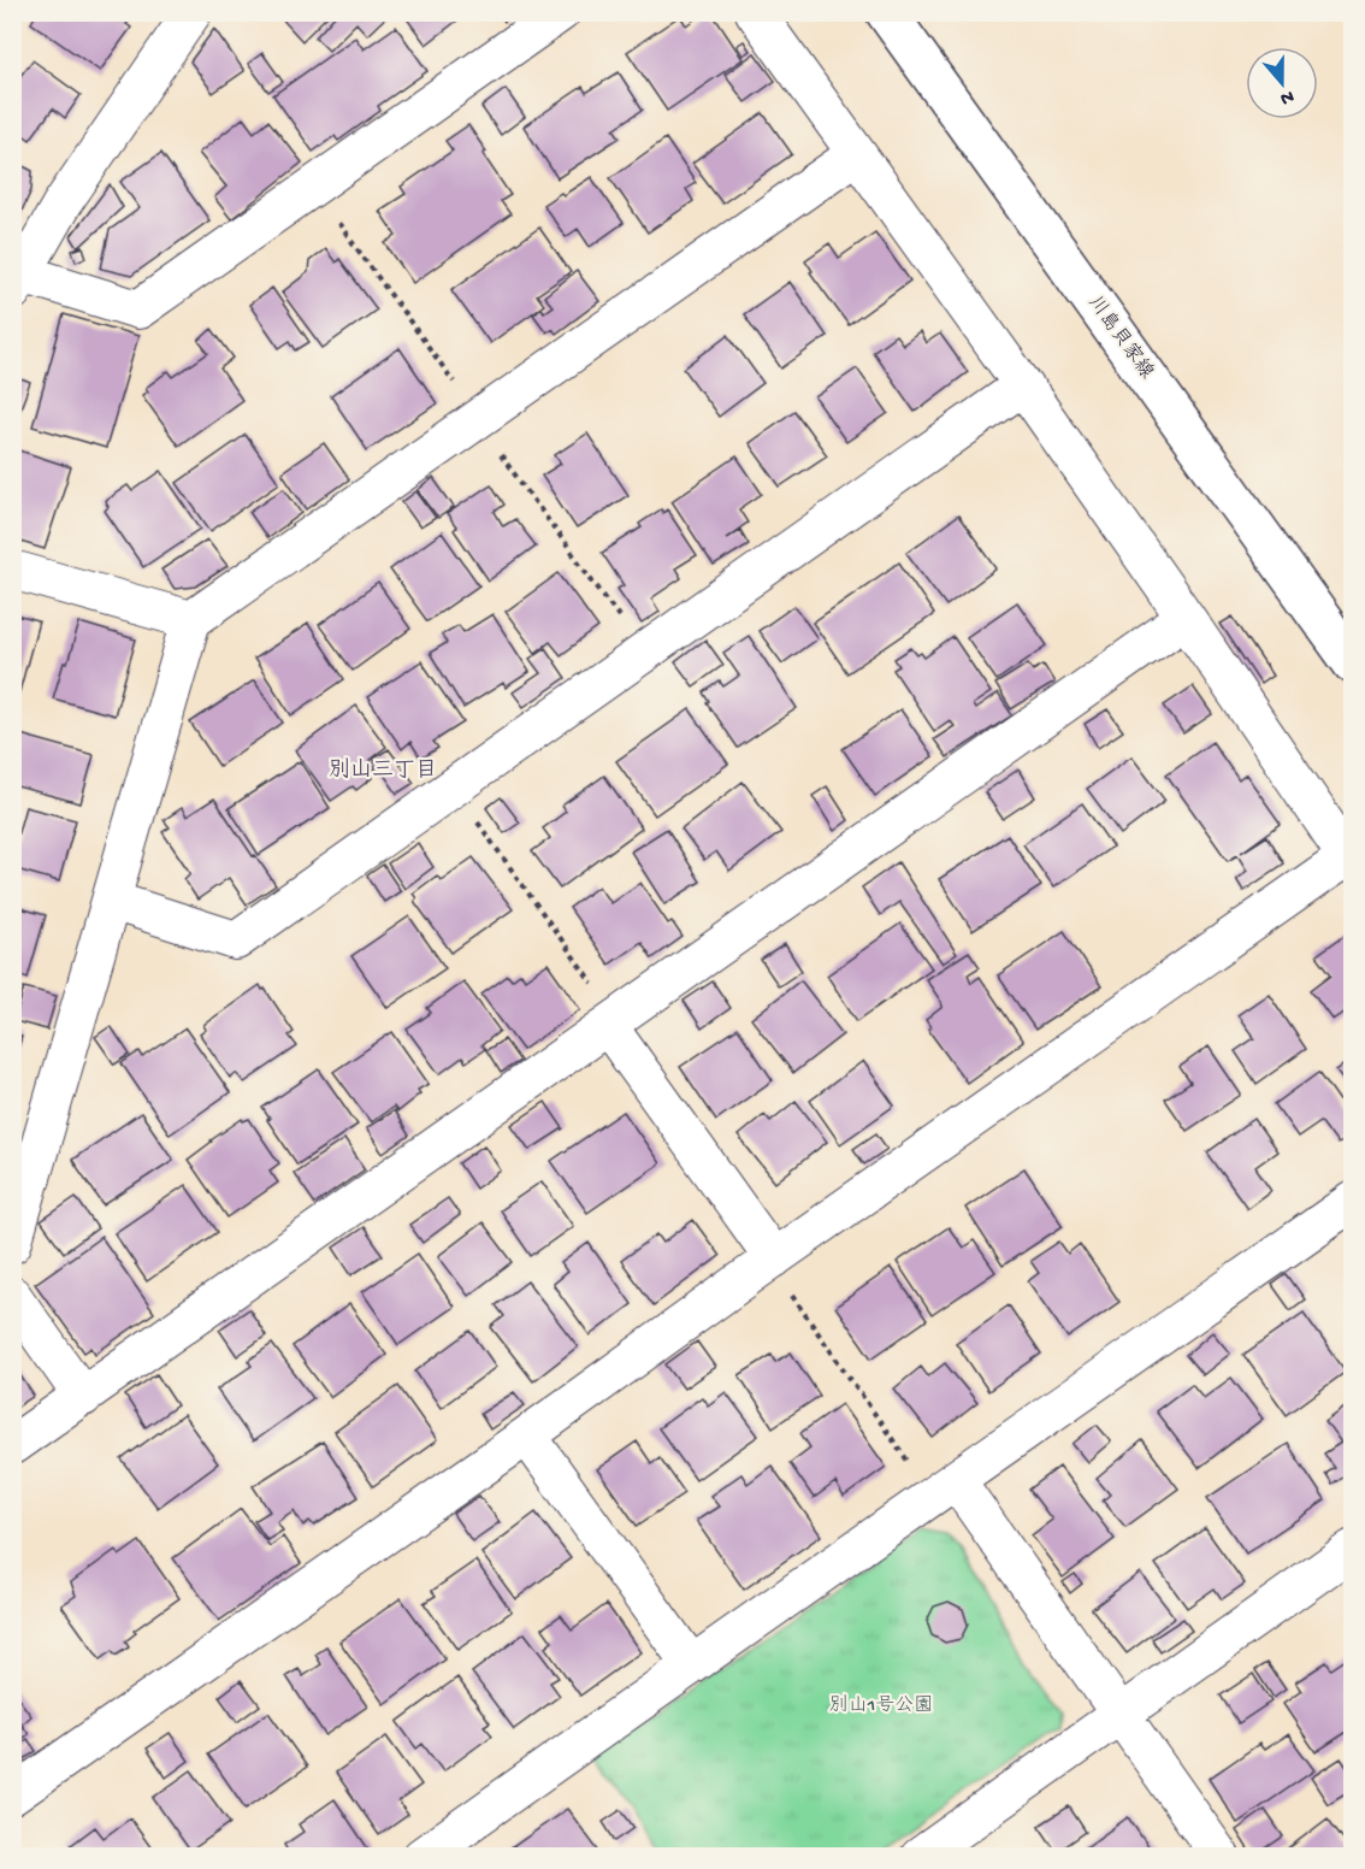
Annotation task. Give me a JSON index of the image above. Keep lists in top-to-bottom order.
{
  "streets": {
    "main road": ["川島貝家線"]
  },
  "districts": ["別山三丁目"],
  "parks": ["別山1号公園"],
  "north": "bottom"
}
